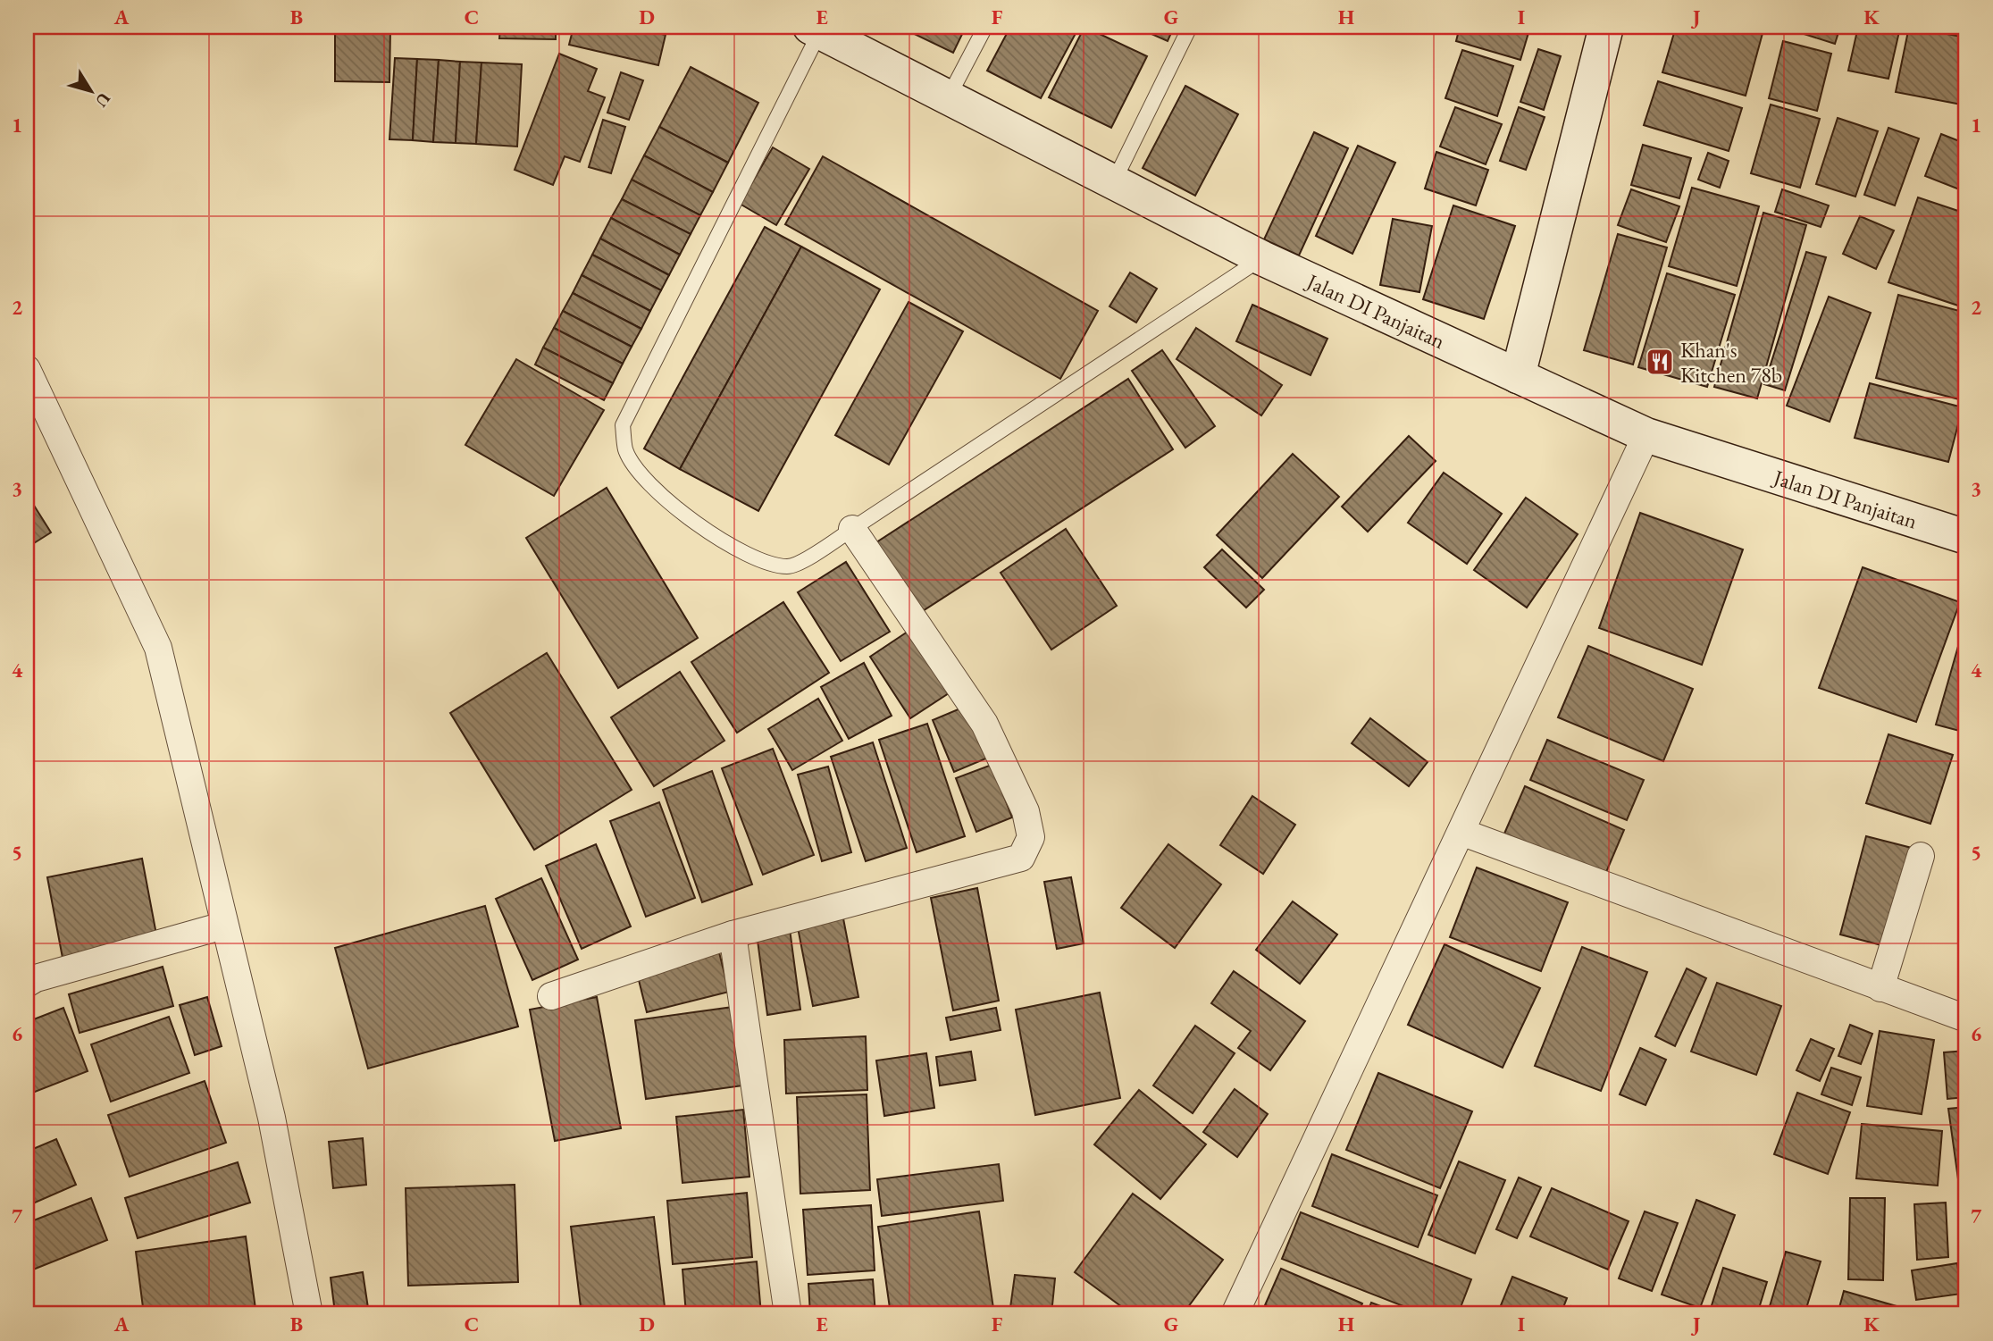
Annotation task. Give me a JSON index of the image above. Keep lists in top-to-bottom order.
{
  "streets": {
    "street": ["Jalan DI Panjaitan"]
  },
  "places": {
    "restaurant": ["Khan's Kitchen 78b"]
  },
  "north": "bottom right",
  "grid": {
    "columns": [
      "A",
      "B",
      "C",
      "D",
      "E",
      "F",
      "G",
      "H",
      "I",
      "J",
      "K"
    ],
    "rows": [
      "1",
      "2",
      "3",
      "4",
      "5",
      "6",
      "7"
    ]
  }
}
